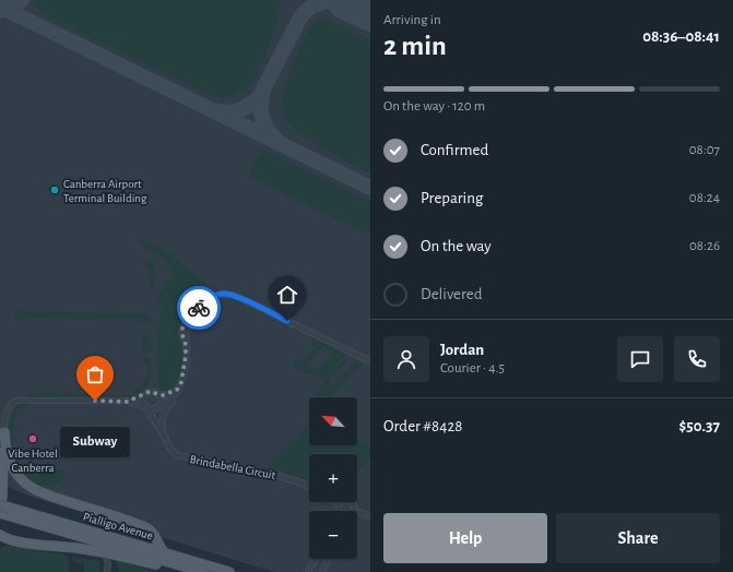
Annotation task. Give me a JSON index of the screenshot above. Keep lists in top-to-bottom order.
{
  "streets": {
    "main road": ["Pialligo Avenue"],
    "street": ["Brindabella Circuit"]
  },
  "places": ["Canberra Airport Terminal Building", "Subway", "Vibe Hotel Canberra"],
  "north": "top left",
  "page": {
    "heading": ["2 min", "Arriving in", "08:36–08:41"],
    "panel": [
      "Jordan",
      "Courier · 4.5",
      "Order #8428",
      "$50.37"
    ],
    "bar": "On the way · 120 m",
    "list": [
      ["Confirmed", "08:07"],
      ["Preparing", "08:24"],
      ["On the way", "08:26"],
      "Delivered"
    ],
    "map_buttons": ["+", "−"],
    "bubble": "Subway",
    "buttons": ["Help", "Share"]
  }
}
